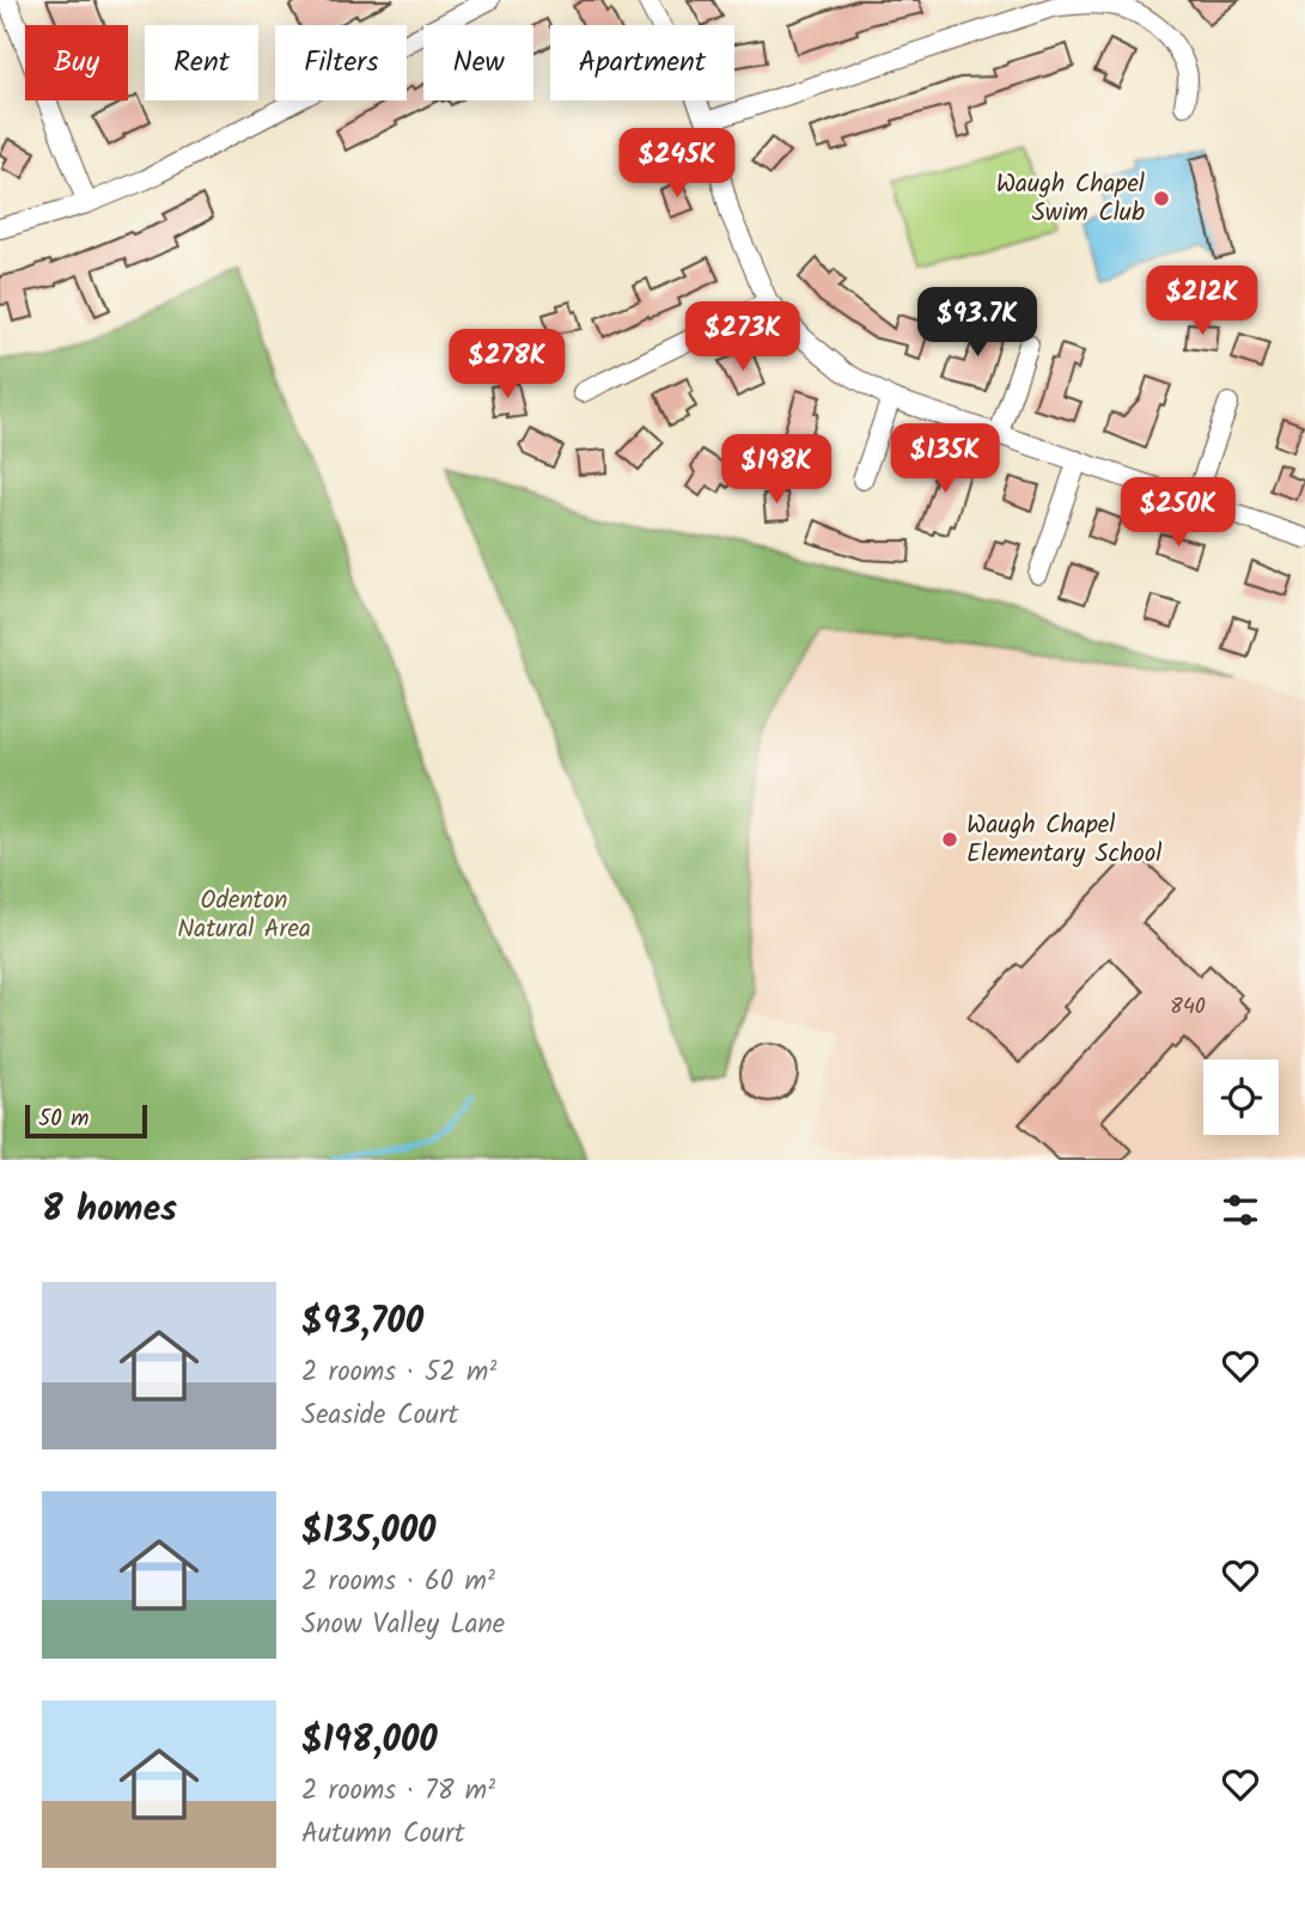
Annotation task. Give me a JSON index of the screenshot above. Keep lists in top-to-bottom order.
{
  "parks": ["Odenton Natural Area"],
  "places": ["Waugh Chapel Swim Club", "Waugh Chapel Elementary School"],
  "house_numbers": ["840"],
  "scale_bar": "50 m",
  "page": {
    "chip": [
      "Buy",
      "Rent",
      "Filters",
      "New",
      "Apartment"
    ],
    "price": [
      "$245K",
      "$212K",
      "$93.7K",
      "$273K",
      "$278K",
      "$135K",
      "$198K",
      "$250K"
    ],
    "scale": "50 m",
    "heading": "8 homes",
    "list": [
      {
        "name": "$93,700",
        "note": "2 rooms · 52 m² · Seaside Court"
      },
      {
        "name": "$135,000",
        "note": "2 rooms · 60 m² · Snow Valley Lane"
      },
      {
        "name": "$198,000",
        "note": "2 rooms · 78 m² · Autumn Court"
      }
    ]
  }
}
